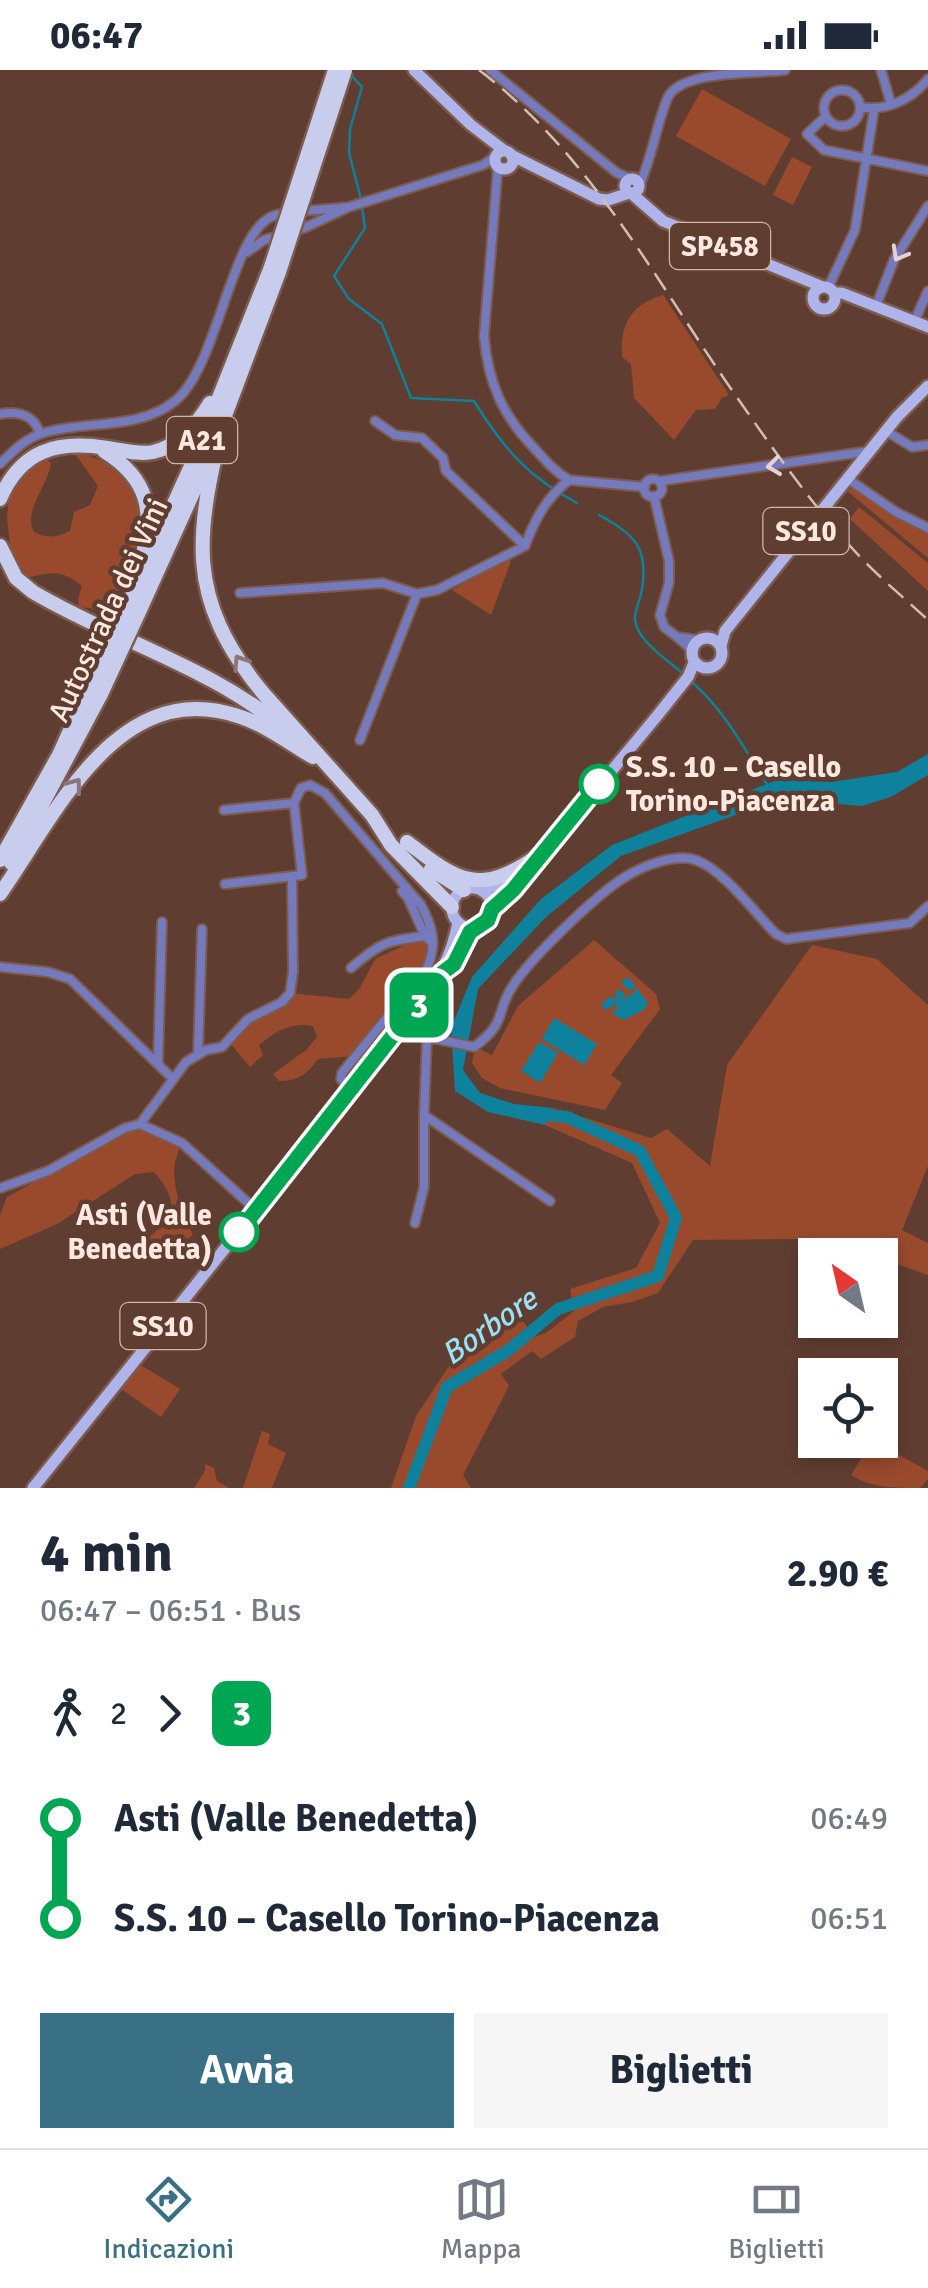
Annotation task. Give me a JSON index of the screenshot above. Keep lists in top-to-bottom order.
{
  "streets": {
    "highway": ["A21", "Autostrada dei Vini"],
    "main road": ["SP458", "SS10"]
  },
  "water": ["Borbore"],
  "places": ["S.S. 10 – Casello Torino-Piacenza", "Asti (Valle Benedetta)"],
  "lines": ["bus line 3"],
  "north": "top left",
  "page": {
    "status": "06:47",
    "on_map": "3",
    "heading": ["4 min", "06:47 – 06:51 · Bus", "2.90 €"],
    "legs": ["2", "3"],
    "list": [
      {
        "name": "Asti (Valle Benedetta)",
        "value": "06:49"
      },
      {
        "name": "S.S. 10 – Casello Torino-Piacenza",
        "value": "06:51"
      }
    ],
    "buttons": ["Avvia", "Biglietti"],
    "tabs": ["Indicazioni", "Mappa", "Biglietti"]
  }
}
